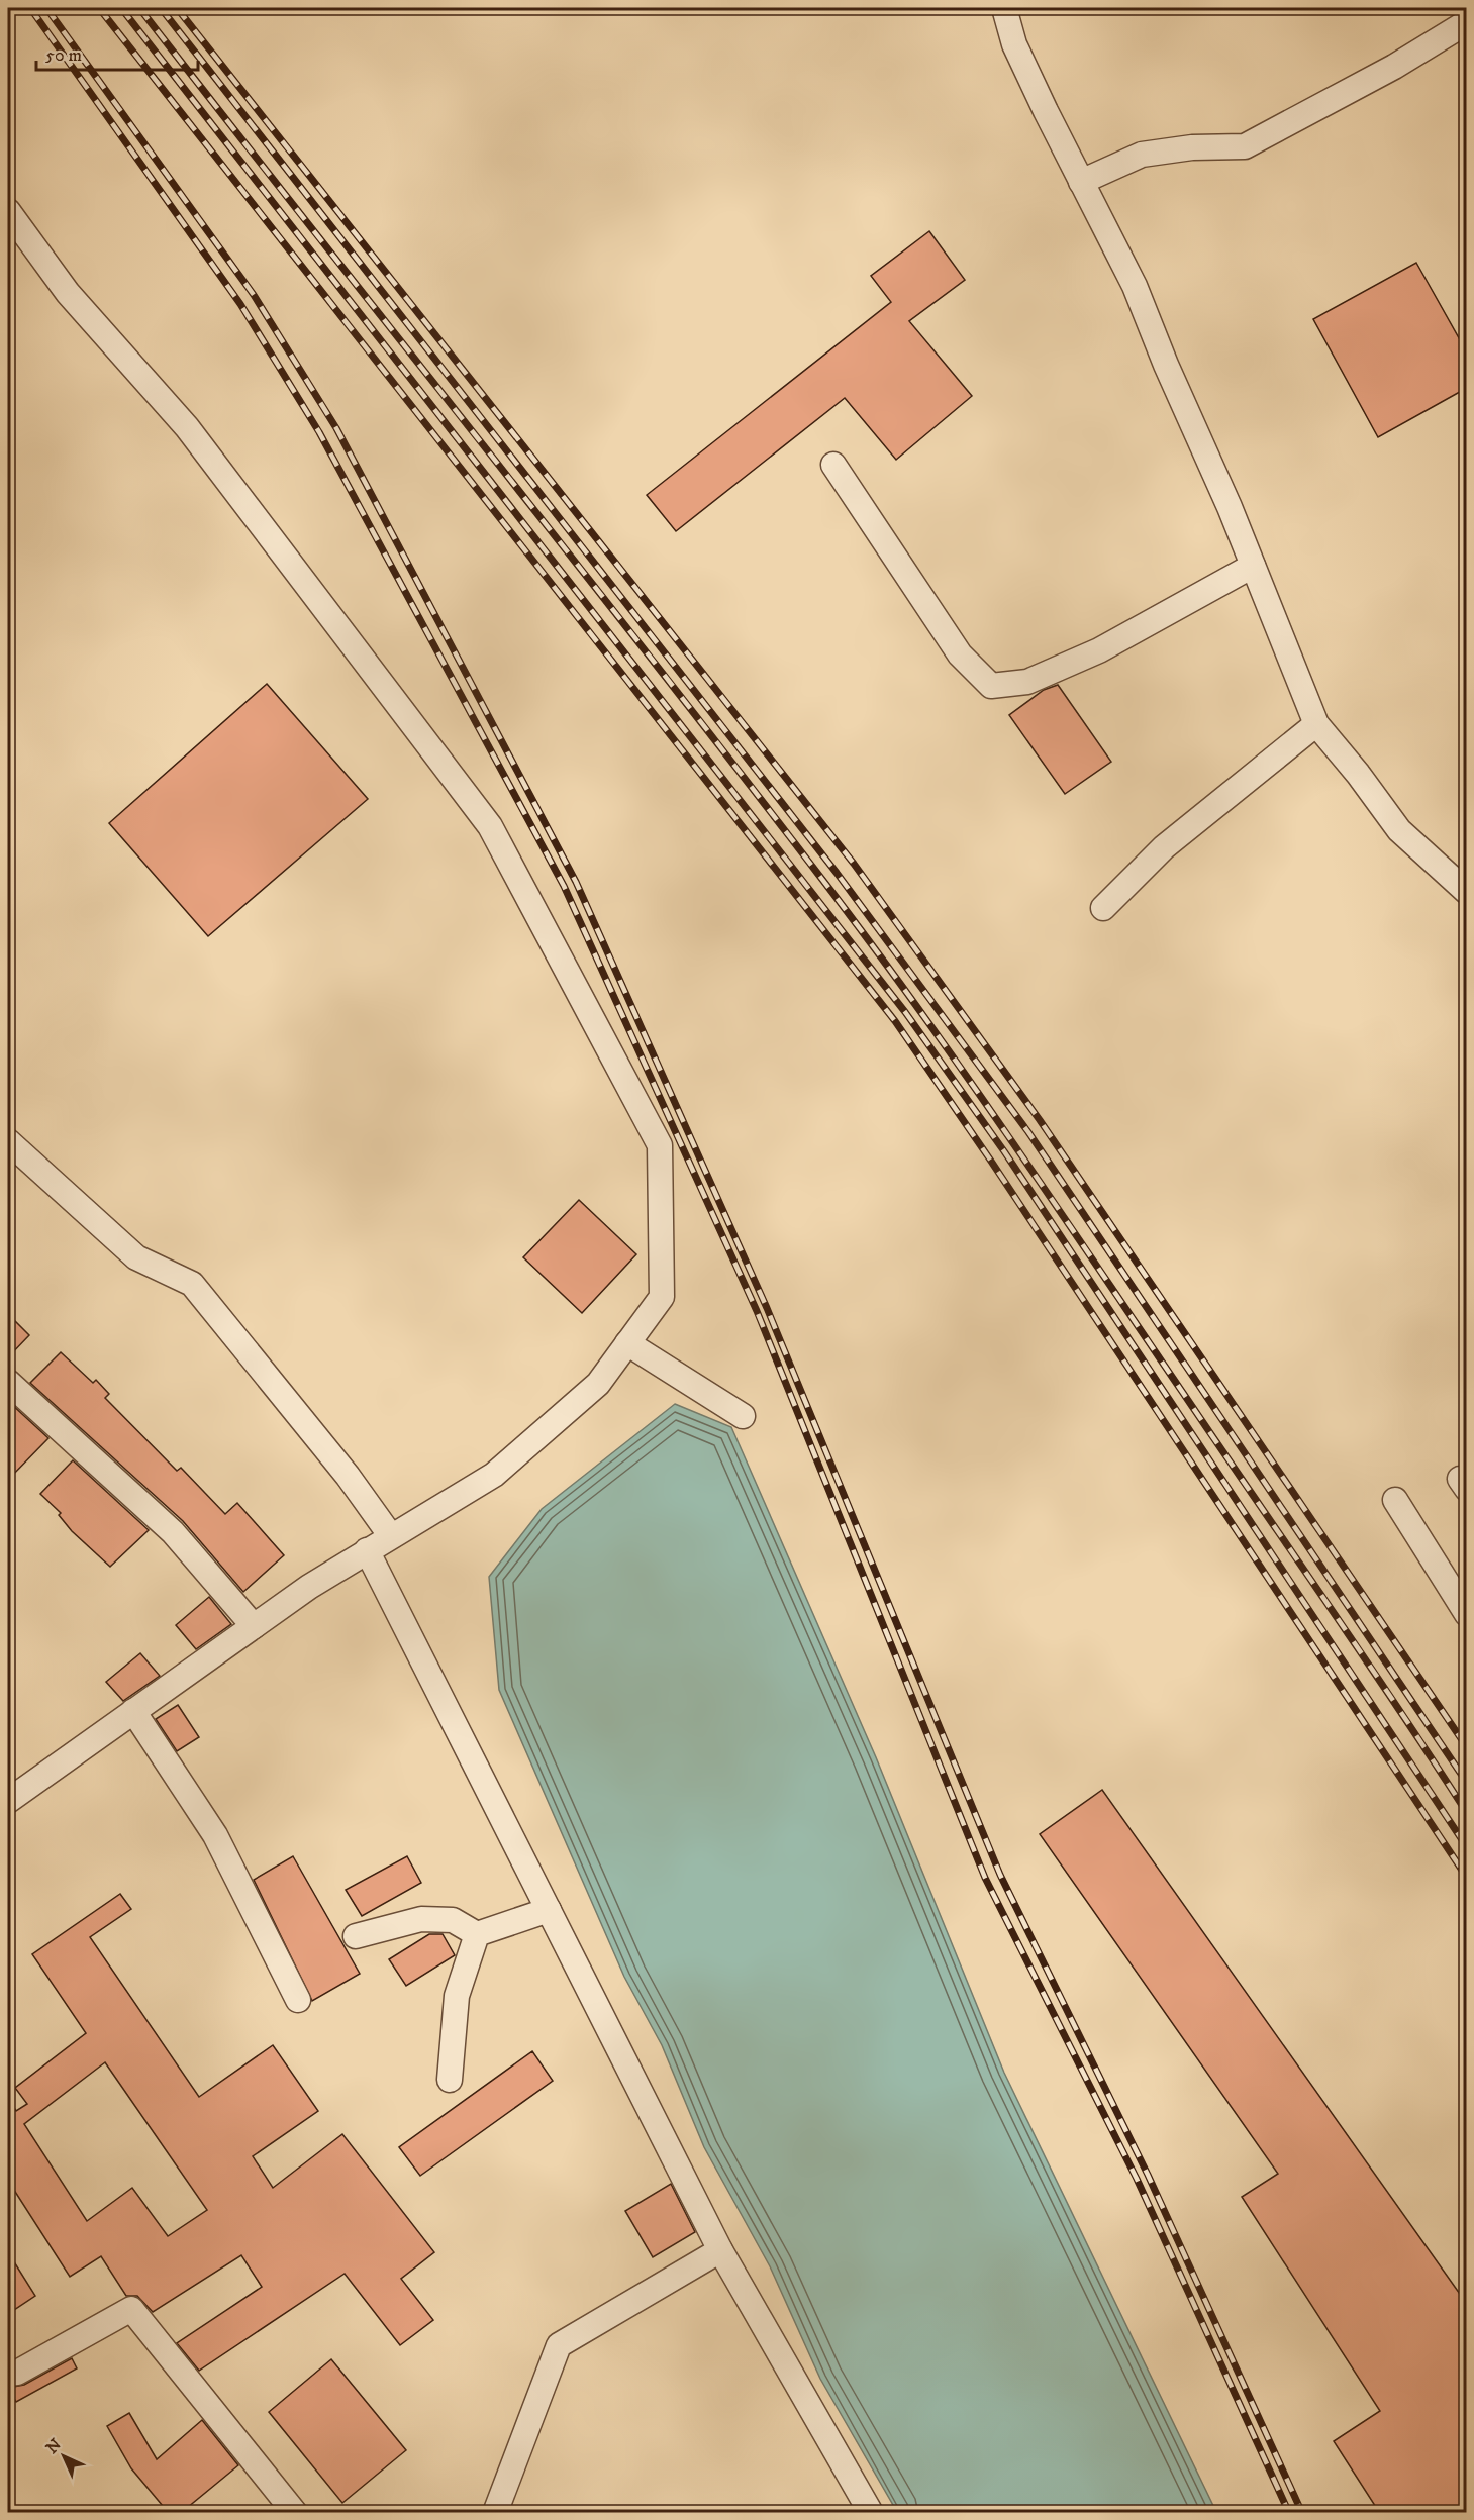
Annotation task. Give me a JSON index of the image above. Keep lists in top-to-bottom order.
{
  "scale_bar": "50 m",
  "north": "top left"
}
